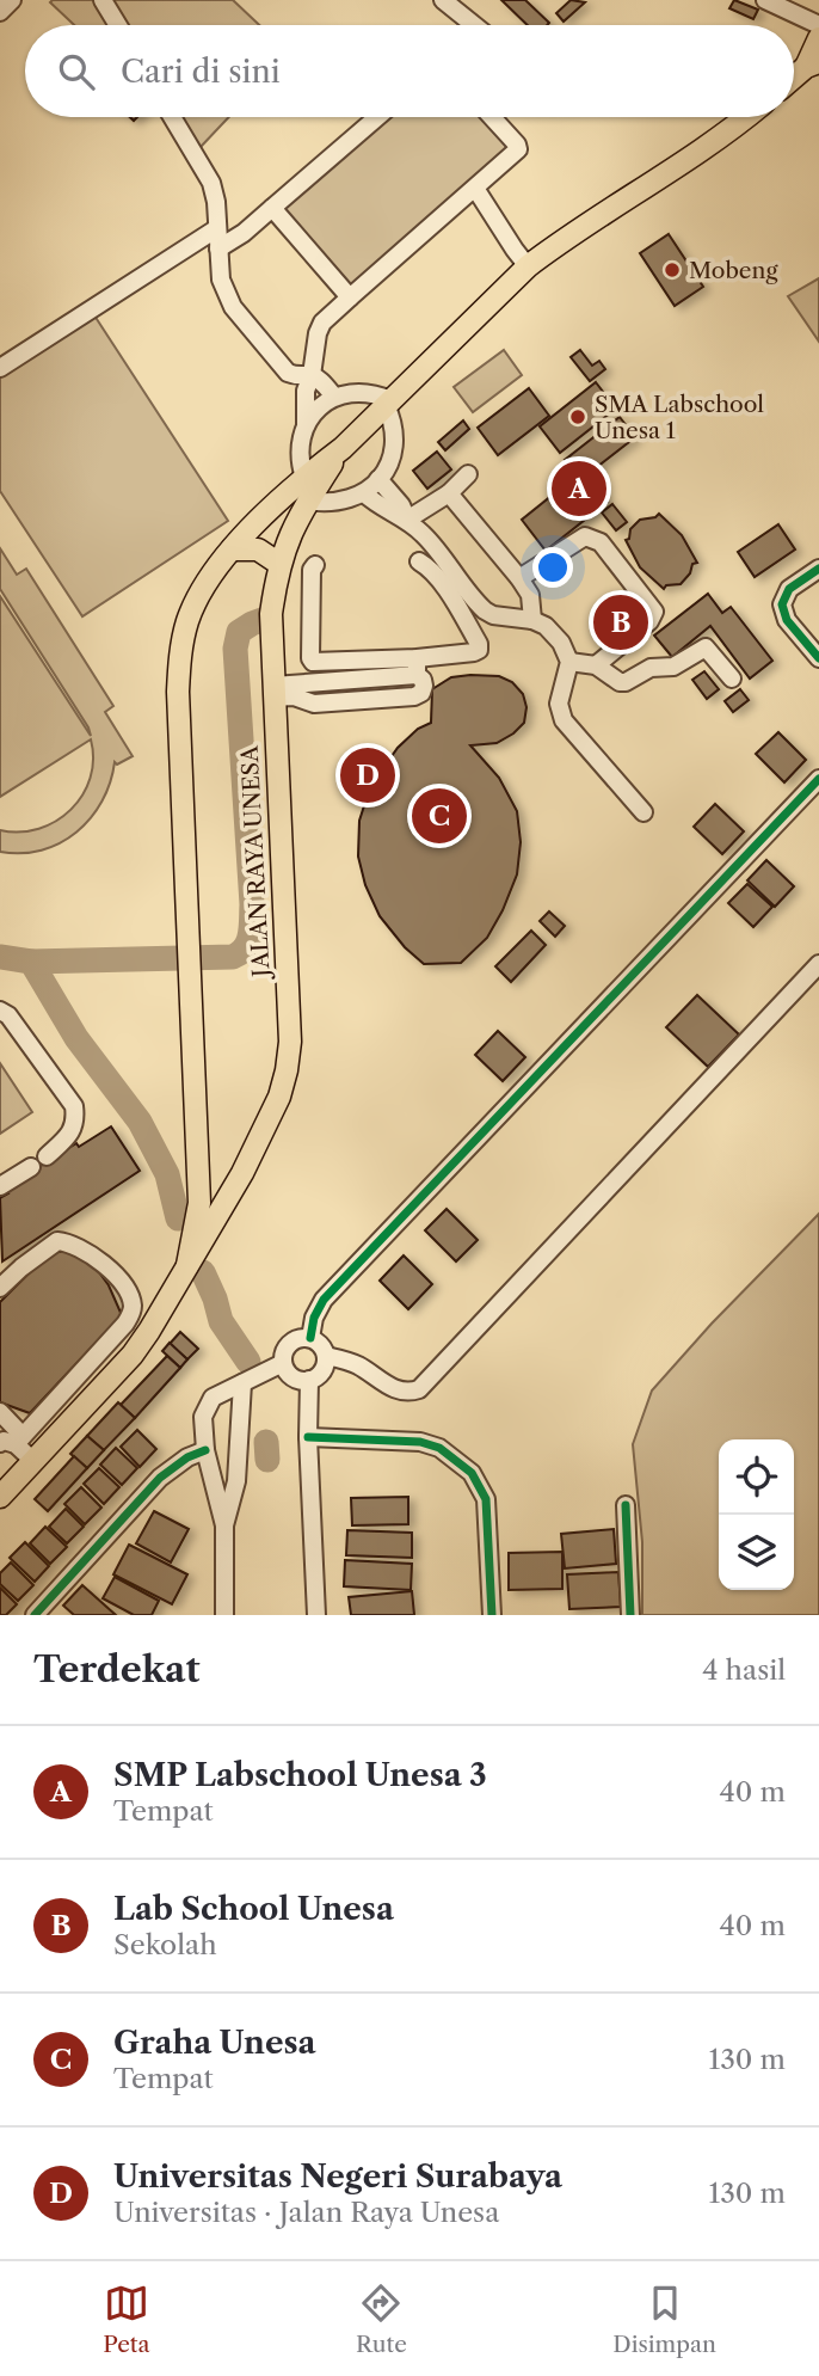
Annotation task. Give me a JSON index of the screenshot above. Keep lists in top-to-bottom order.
{
  "streets": {
    "main road": ["JALAN RAYA UNESA"]
  },
  "places": ["Mobeng", "SMA Labschool Unesa 1"],
  "page": {
    "search": "Cari di sini",
    "pins": [
      "A",
      "B",
      "D",
      "C"
    ],
    "heading": ["Terdekat", "4 hasil"],
    "list": [
      {
        "mark": "A",
        "name": "SMP Labschool Unesa 3",
        "note": "Tempat",
        "value": "40 m"
      },
      {
        "mark": "B",
        "name": "Lab School Unesa",
        "note": "Sekolah",
        "value": "40 m"
      },
      {
        "mark": "C",
        "name": "Graha Unesa",
        "note": "Tempat",
        "value": "130 m"
      },
      {
        "mark": "D",
        "name": "Universitas Negeri Surabaya",
        "note": "Universitas · Jalan Raya Unesa",
        "value": "130 m"
      }
    ],
    "nav": ["Peta", "Rute", "Disimpan"]
  }
}
